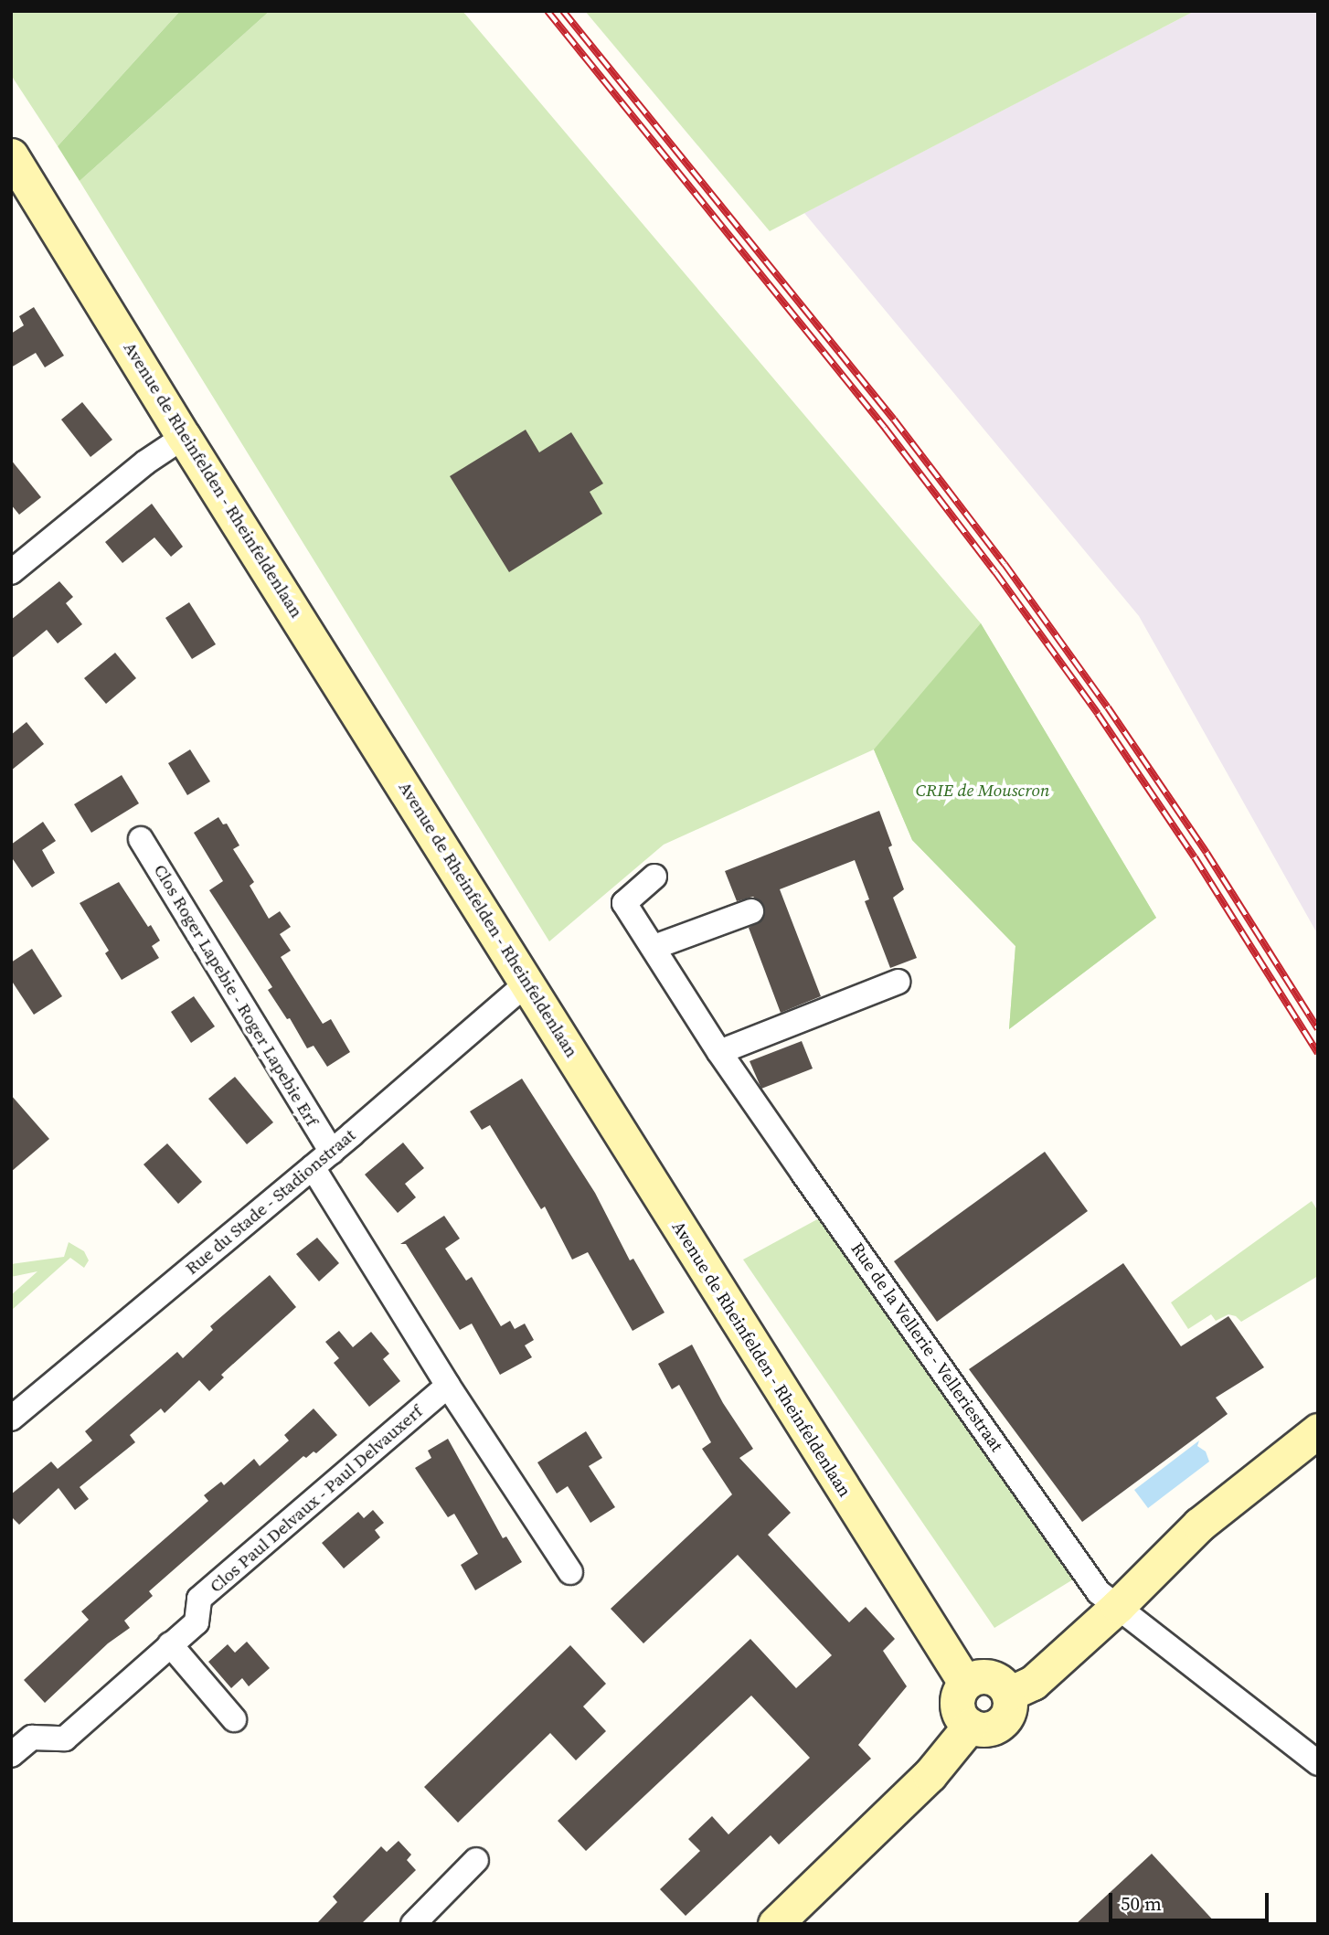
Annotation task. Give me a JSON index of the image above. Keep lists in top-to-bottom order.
{
  "streets": {
    "main road": ["Avenue de Rheinfelden - Rheinfeldenlaan"],
    "street": [
      "Clos Roger Lapebie - Roger Lapebie Erf",
      "Rue du Stade - Stadionstraat",
      "Rue de la Vellerie - Velleriestraat",
      "Clos Paul Delvaux - Paul Delvauxerf"
    ]
  },
  "crossings": [
    ["Avenue de Rheinfelden - Rheinfeldenlaan", "Rue du Stade - Stadionstraat"],
    ["Clos Roger Lapebie - Roger Lapebie Erf", "Rue du Stade - Stadionstraat"]
  ],
  "parks": ["CRIE de Mouscron"],
  "scale_bar": "50 m"
}
